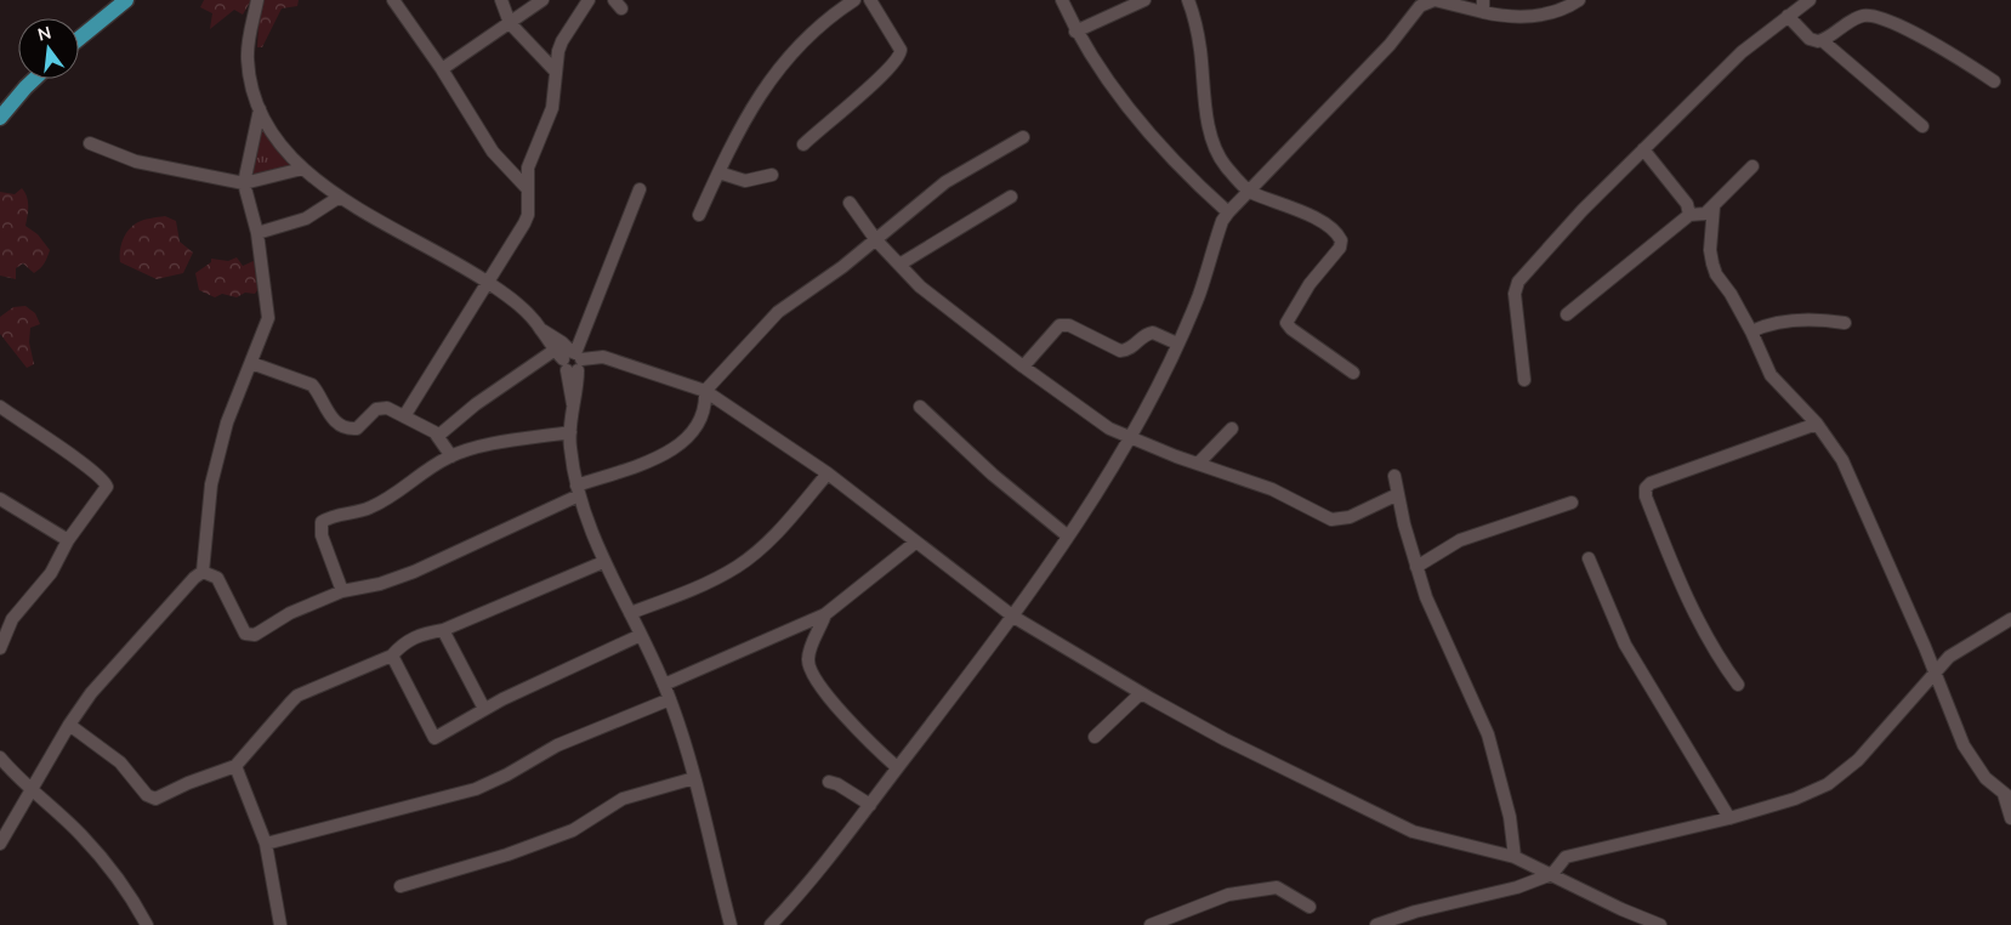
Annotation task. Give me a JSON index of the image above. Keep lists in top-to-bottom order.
{
  "north": "top"
}
